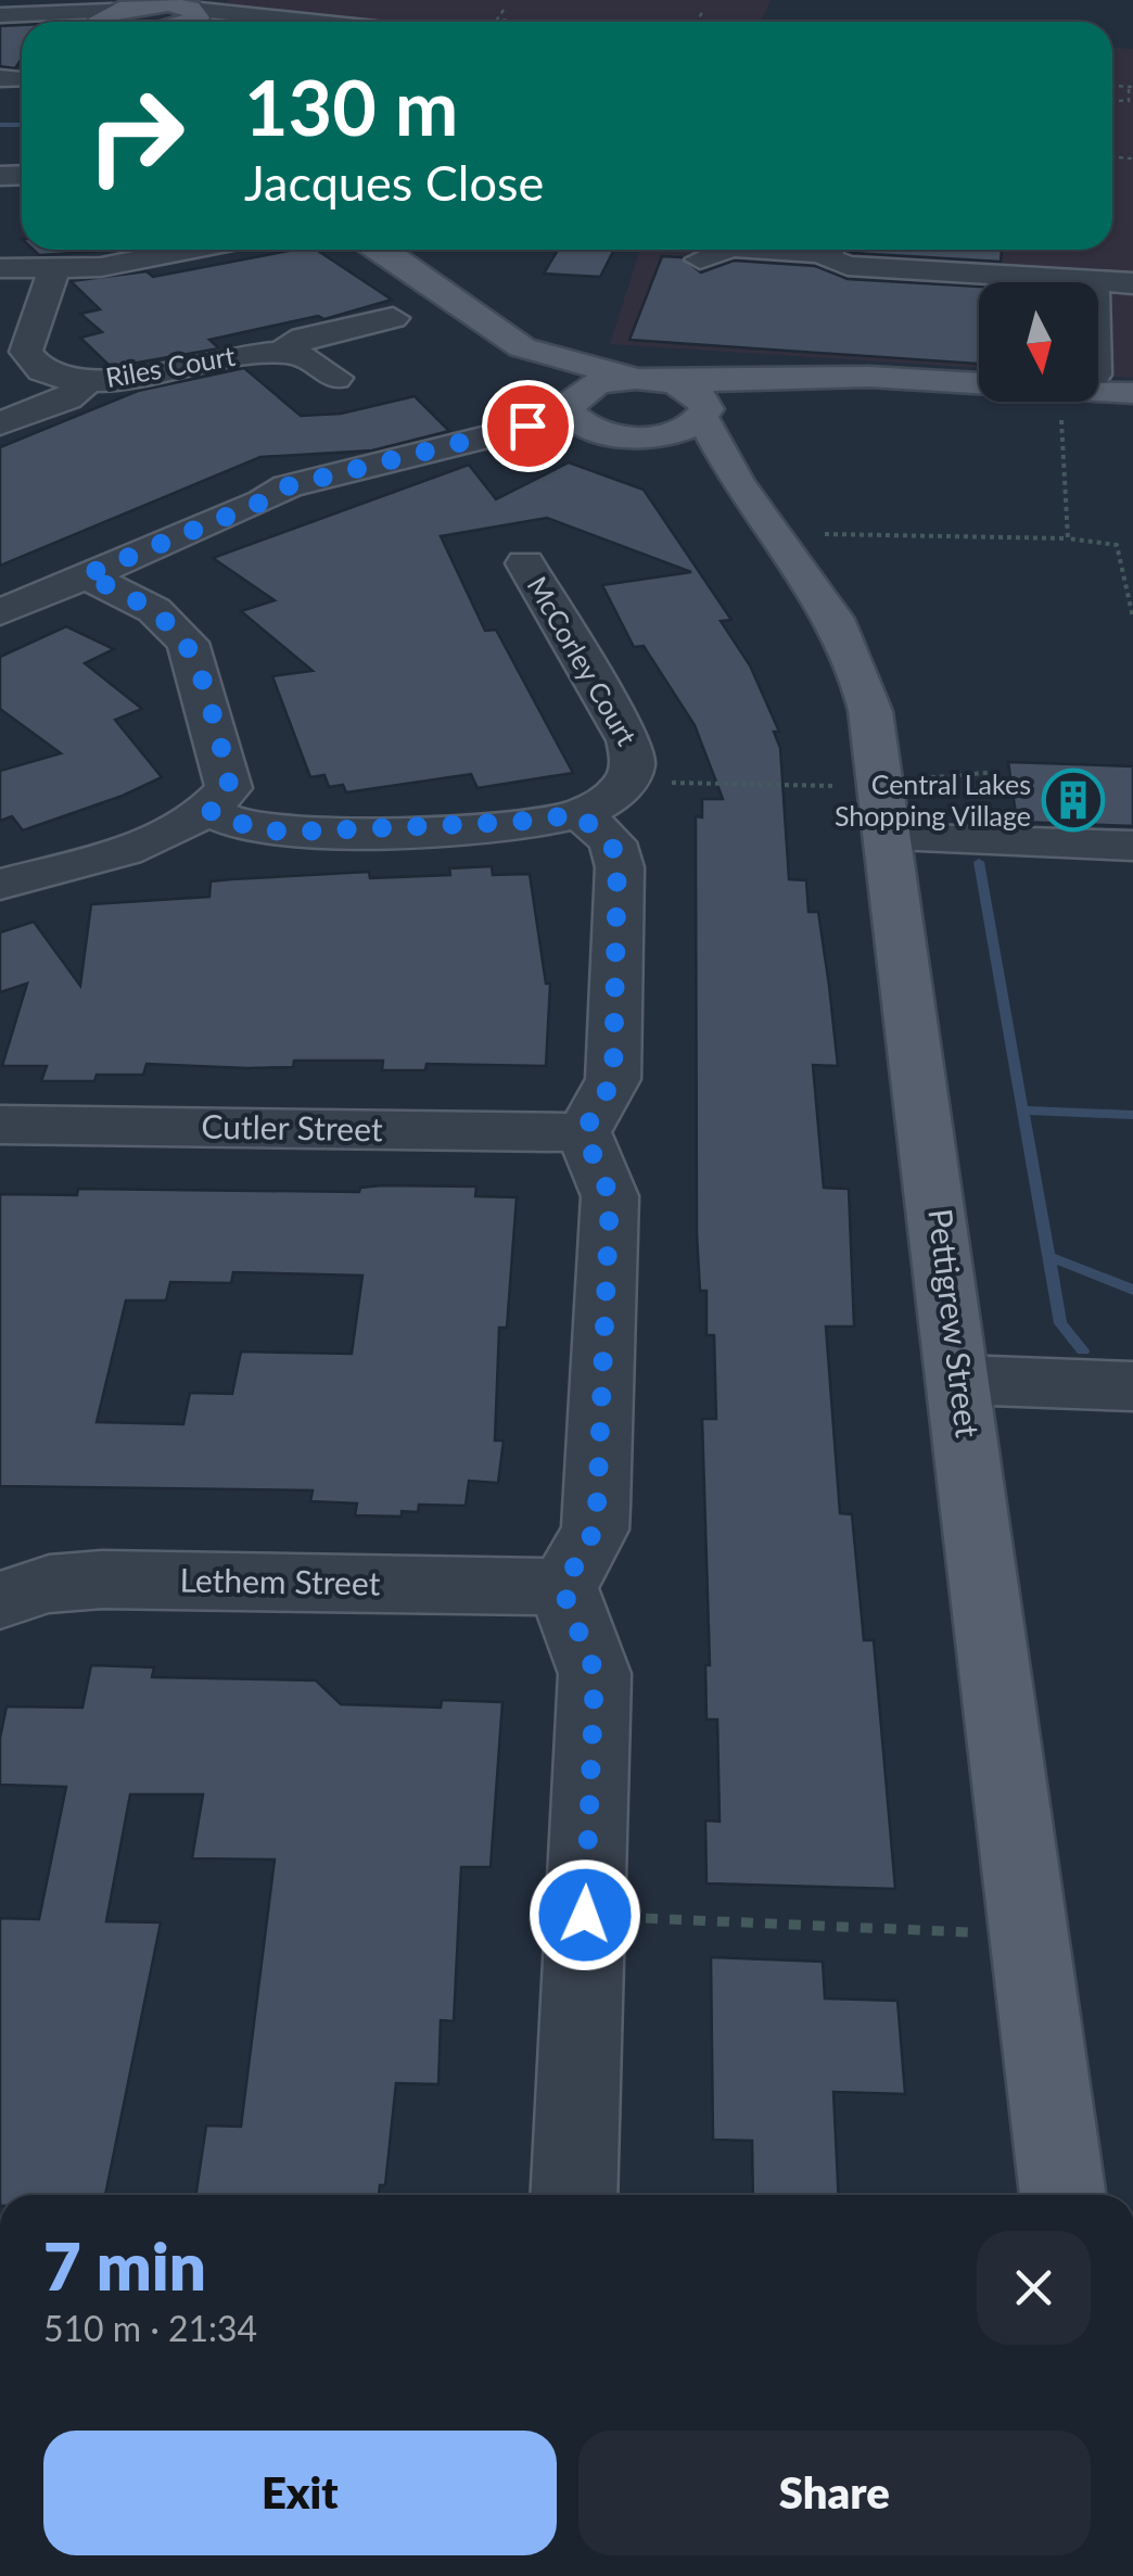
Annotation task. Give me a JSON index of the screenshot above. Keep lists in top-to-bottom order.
{
  "streets": {
    "main road": ["Pettigrew Street"],
    "street": [
      "Riles Court",
      "McCorley Court",
      "Cutler Street",
      "Lethem Street"
    ]
  },
  "places": {
    "building": ["Central Lakes Shopping Village"]
  },
  "north": "bottom",
  "page": {
    "turn": ["130 m", "Jacques Close"],
    "heading": ["7 min", "510 m · 21:34"],
    "buttons": ["Exit", "Share"]
  }
}
